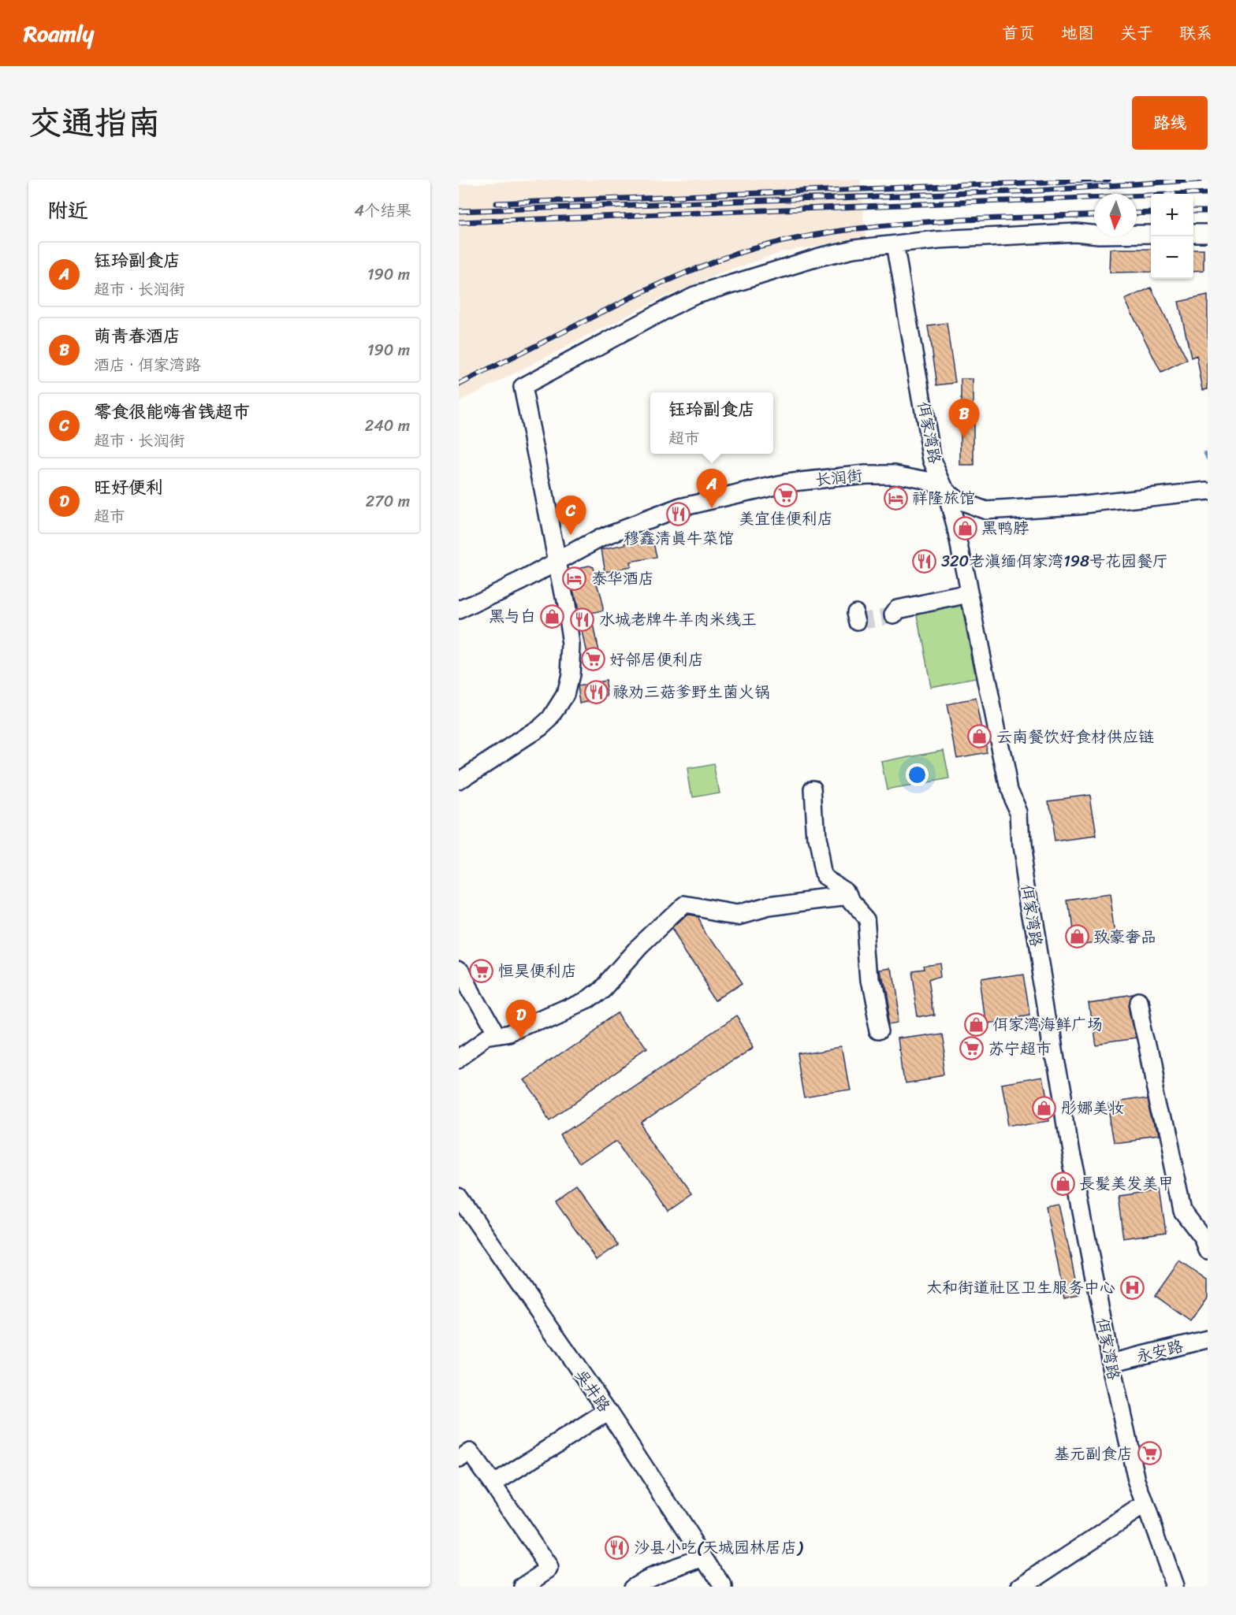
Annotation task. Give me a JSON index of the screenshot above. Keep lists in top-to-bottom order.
{
  "streets": {
    "street": [
      "佴家湾路",
      "长润街",
      "永安路",
      "吴井路"
    ]
  },
  "crossings": [
    ["佴家湾路", "长润街"],
    ["佴家湾路", "永安路"]
  ],
  "places": {
    "supermarket": [
      "美宜佳便利店",
      "好邻居便利店",
      "恒昊便利店",
      "苏宁超市",
      "基元副食店"
    ],
    "hotel": ["祥隆旅馆", "泰华酒店"],
    "restaurant": [
      "穆鑫清真牛菜馆",
      "320老滇缅佴家湾198号花园餐厅",
      "水城老牌牛羊肉米线王",
      "禄劝三菇爹野生菌火锅",
      "沙县小吃(天城园林居店)"
    ],
    "shop": [
      "黑鸭脖",
      "黑与白",
      "云南餐饮好食材供应链",
      "致豪奢品",
      "佴家湾海鲜广场",
      "彤娜美妆",
      "長髪美发美甲"
    ],
    "hospital": ["太和街道社区卫生服务中心"]
  },
  "north": "bottom",
  "page": {
    "header": "Roamly",
    "nav": [
      "首页",
      "地图",
      "关于",
      "联系"
    ],
    "title": "交通指南",
    "buttons": "路线",
    "heading": ["附近", "4个结果"],
    "map_buttons": ["+", "−"],
    "list": [
      {
        "mark": "A",
        "name": "钰玲副食店",
        "note": "超市 · 长润街",
        "value": "190 m"
      },
      {
        "mark": "B",
        "name": "萌青春酒店",
        "note": "酒店 · 佴家湾路",
        "value": "190 m"
      },
      {
        "mark": "C",
        "name": "零食很能嗨省钱超市",
        "note": "超市 · 长润街",
        "value": "240 m"
      },
      {
        "mark": "D",
        "name": "旺好便利",
        "note": "超市",
        "value": "270 m"
      }
    ],
    "popup": ["钰玲副食店", "超市"],
    "pins": [
      "B",
      "A",
      "C",
      "D"
    ]
  }
}
